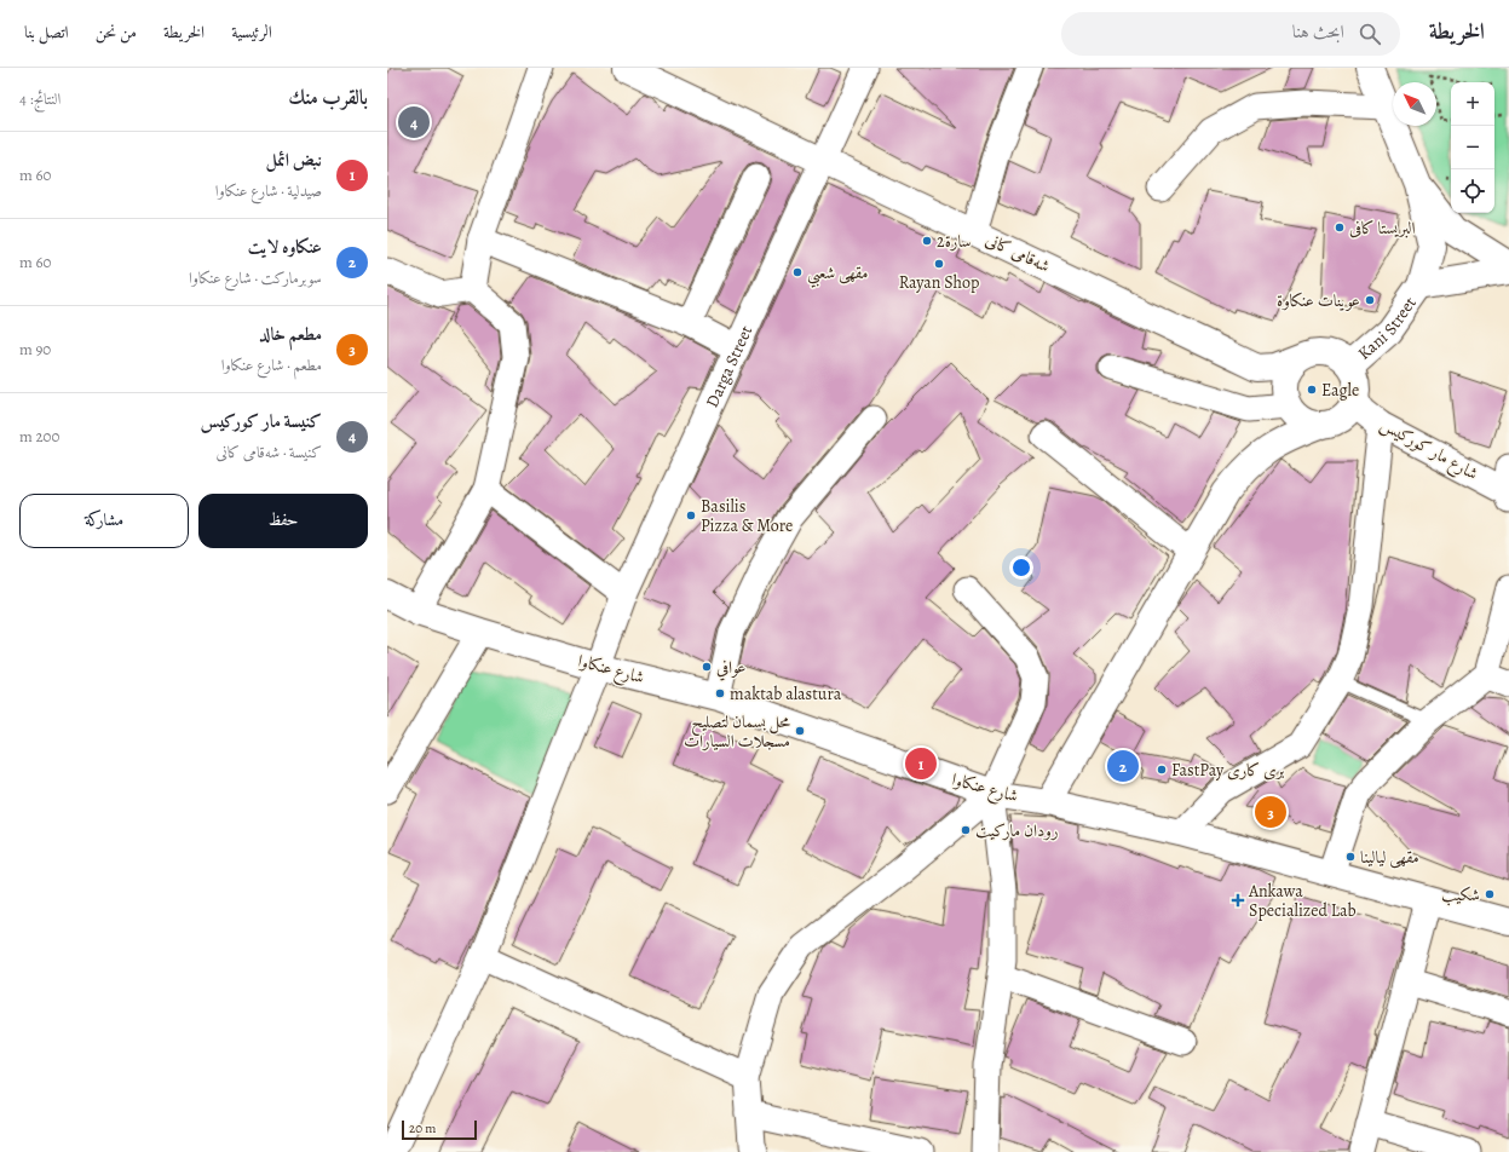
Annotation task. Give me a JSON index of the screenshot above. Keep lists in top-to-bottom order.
{
  "streets": {
    "street": [
      "شەقامی کانی",
      "Kani Street",
      "Darga Street",
      "شارع مار كوركيس",
      "شارع عنكاوا"
    ]
  },
  "crossings": [
    ["شەقامی کانی", "Kani Street"],
    ["شەقامی کانی", "Darga Street"],
    ["شەقامی کانی", "شارع مار كوركيس"],
    ["Kani Street", "شارع مار كوركيس"],
    ["Darga Street", "شارع عنكاوا"]
  ],
  "places": {
    "other": [
      "البریستا كافی",
      "سارة2",
      "Rayan Shop",
      "مقهى شعبي",
      "عوينات عنكاوة",
      "Eagle",
      "Basilis Pizza & More",
      "عوافي",
      "maktab alastura",
      "محل بسمان لتصليح مسجلات السيارات",
      "FastPay بری كاری",
      "رودان ماركيت",
      "مقهى ليالينا",
      "شكيب"
    ],
    "health": ["Ankawa Specialized Lab"]
  },
  "scale_bar": "20 m",
  "north": "top left",
  "page": {
    "header": "الخريطة",
    "search": "ابحث هنا",
    "nav": [
      "الرئيسية",
      "الخريطة",
      "من نحن",
      "اتصل بنا"
    ],
    "heading": ["بالقرب منك", "النتائج: 4"],
    "map_buttons": ["+", "−"],
    "pins": [
      "4",
      "1",
      "2",
      "3"
    ],
    "list": [
      {
        "mark": "1",
        "name": "نبض ائمل",
        "note": "صيدلية · شارع عنكاوا",
        "value": "60 m"
      },
      {
        "mark": "2",
        "name": "عنكاوه لايت",
        "note": "سوبرماركت · شارع عنكاوا",
        "value": "60 m"
      },
      {
        "mark": "3",
        "name": "مطعم خالد",
        "note": "مطعم · شارع عنكاوا",
        "value": "90 m"
      },
      {
        "mark": "4",
        "name": "كنيسة مار كوركيس",
        "note": "كنيسة · شەقامی کانی",
        "value": "200 m"
      }
    ],
    "buttons": ["حفظ", "مشاركة"],
    "scale": "20 m"
  }
}
